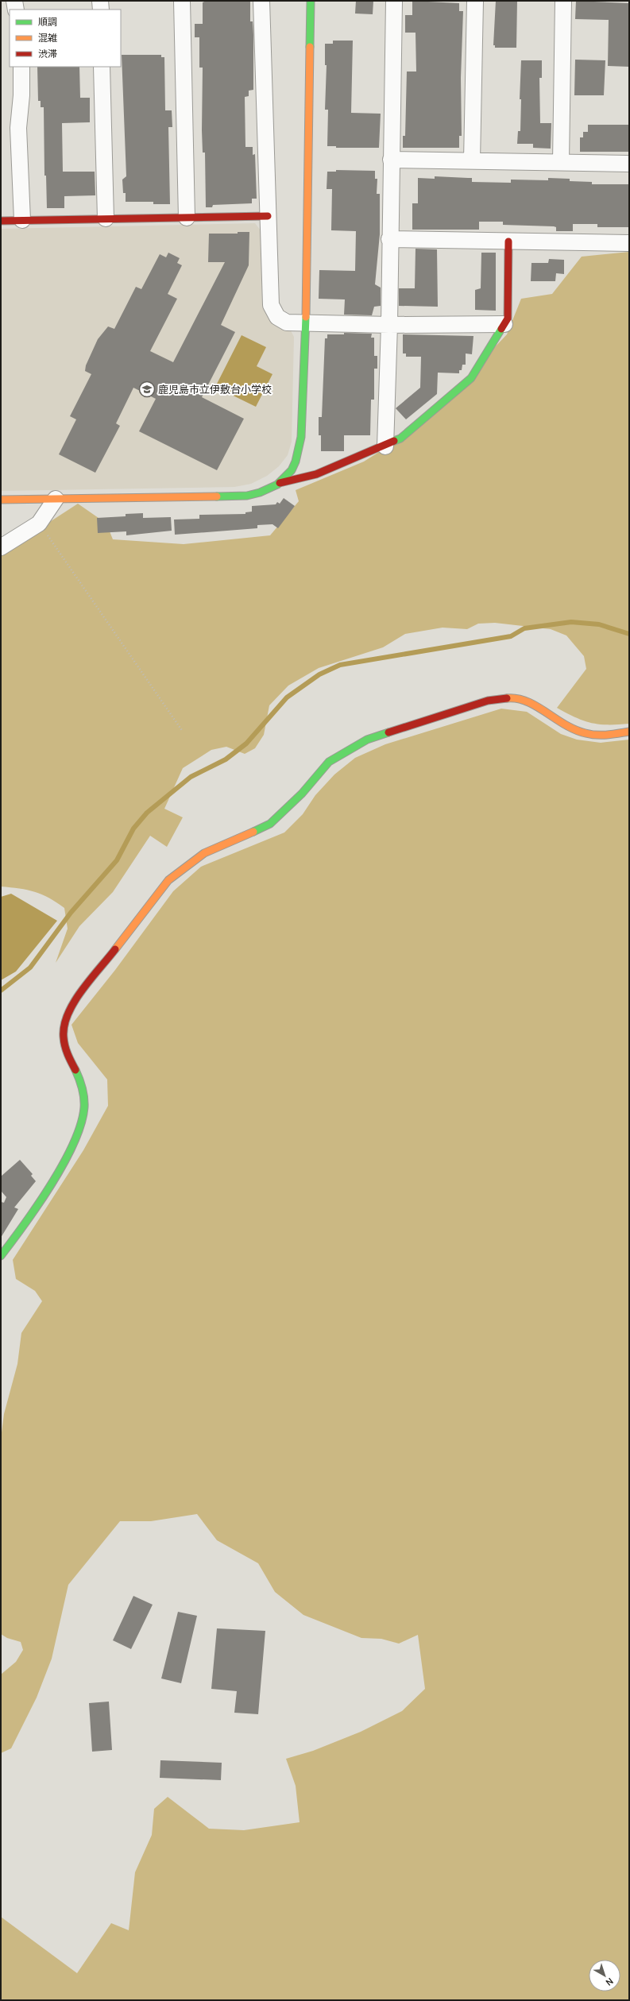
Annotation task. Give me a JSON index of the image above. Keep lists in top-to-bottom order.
{
  "places": {
    "school or university": ["鹿児島市立伊敷台小学校"]
  },
  "legend": ["順調", "混雑", "渋滞"],
  "north": "bottom right"
}
